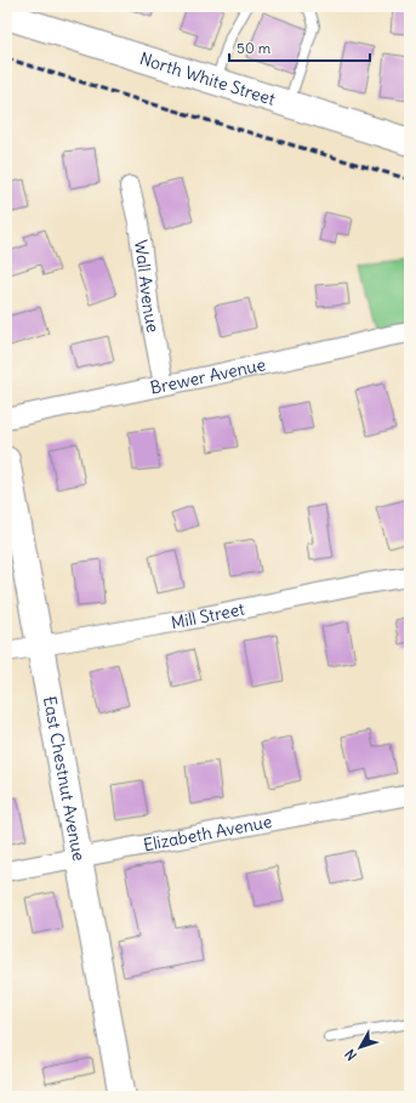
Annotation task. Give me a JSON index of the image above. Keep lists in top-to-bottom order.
{
  "streets": {
    "street": [
      "North White Street",
      "Wall Avenue",
      "Brewer Avenue",
      "Mill Street",
      "East Chestnut Avenue",
      "Elizabeth Avenue"
    ]
  },
  "crossings": [
    ["Wall Avenue", "Brewer Avenue"],
    ["Mill Street", "East Chestnut Avenue"],
    ["East Chestnut Avenue", "Elizabeth Avenue"]
  ],
  "scale_bar": "50 m",
  "north": "bottom left"
}
